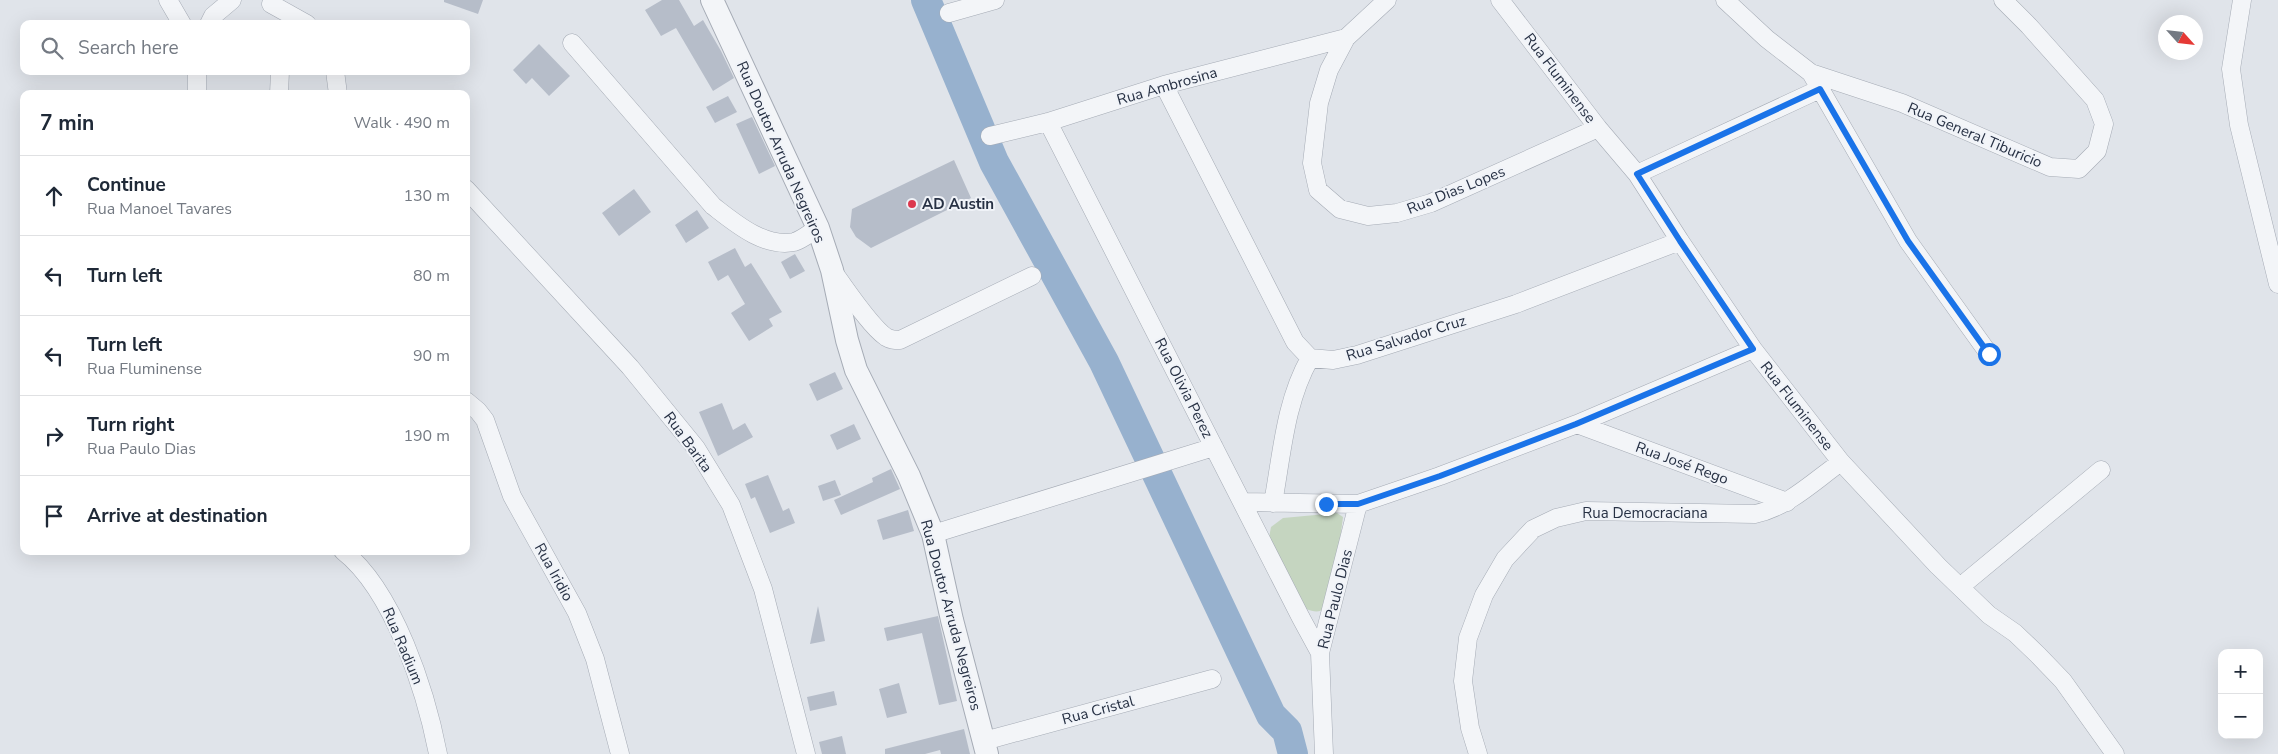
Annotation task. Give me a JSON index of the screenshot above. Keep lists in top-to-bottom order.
{
  "streets": {
    "street": [
      "Rua Fluminense",
      "Rua Ambrosina",
      "Rua General Tiburicio",
      "Rua Doutor Arruda Negreiros",
      "Rua Dias Lopes",
      "Rua Salvador Cruz",
      "Rua Olivia Perez",
      "Rua Barita",
      "Rua José Rego",
      "Rua Democraciana",
      "Rua Iridio",
      "Rua Paulo Dias",
      "Rua Radium",
      "Rua Cristal"
    ]
  },
  "crossings": [
    ["Rua Fluminense", "Rua Dias Lopes"],
    ["Rua Fluminense", "Rua Salvador Cruz"],
    ["Rua Fluminense", "Rua Democraciana"],
    ["Rua Ambrosina", "Rua Dias Lopes"],
    ["Rua Ambrosina", "Rua Olivia Perez"],
    ["Rua Doutor Arruda Negreiros", "Rua Cristal"],
    ["Rua Olivia Perez", "Rua Paulo Dias"],
    ["Rua José Rego", "Rua Democraciana"]
  ],
  "places": ["AD Austin"],
  "north": "bottom right",
  "page": {
    "search": "Search here",
    "heading": ["7 min", "Walk · 490 m"],
    "list": [
      ["Continue", "Rua Manoel Tavares", "130 m"],
      ["Turn left", "80 m"],
      ["Turn left", "Rua Fluminense", "90 m"],
      ["Turn right", "Rua Paulo Dias", "190 m"],
      "Arrive at destination"
    ],
    "map_buttons": ["+", "−"]
  }
}
